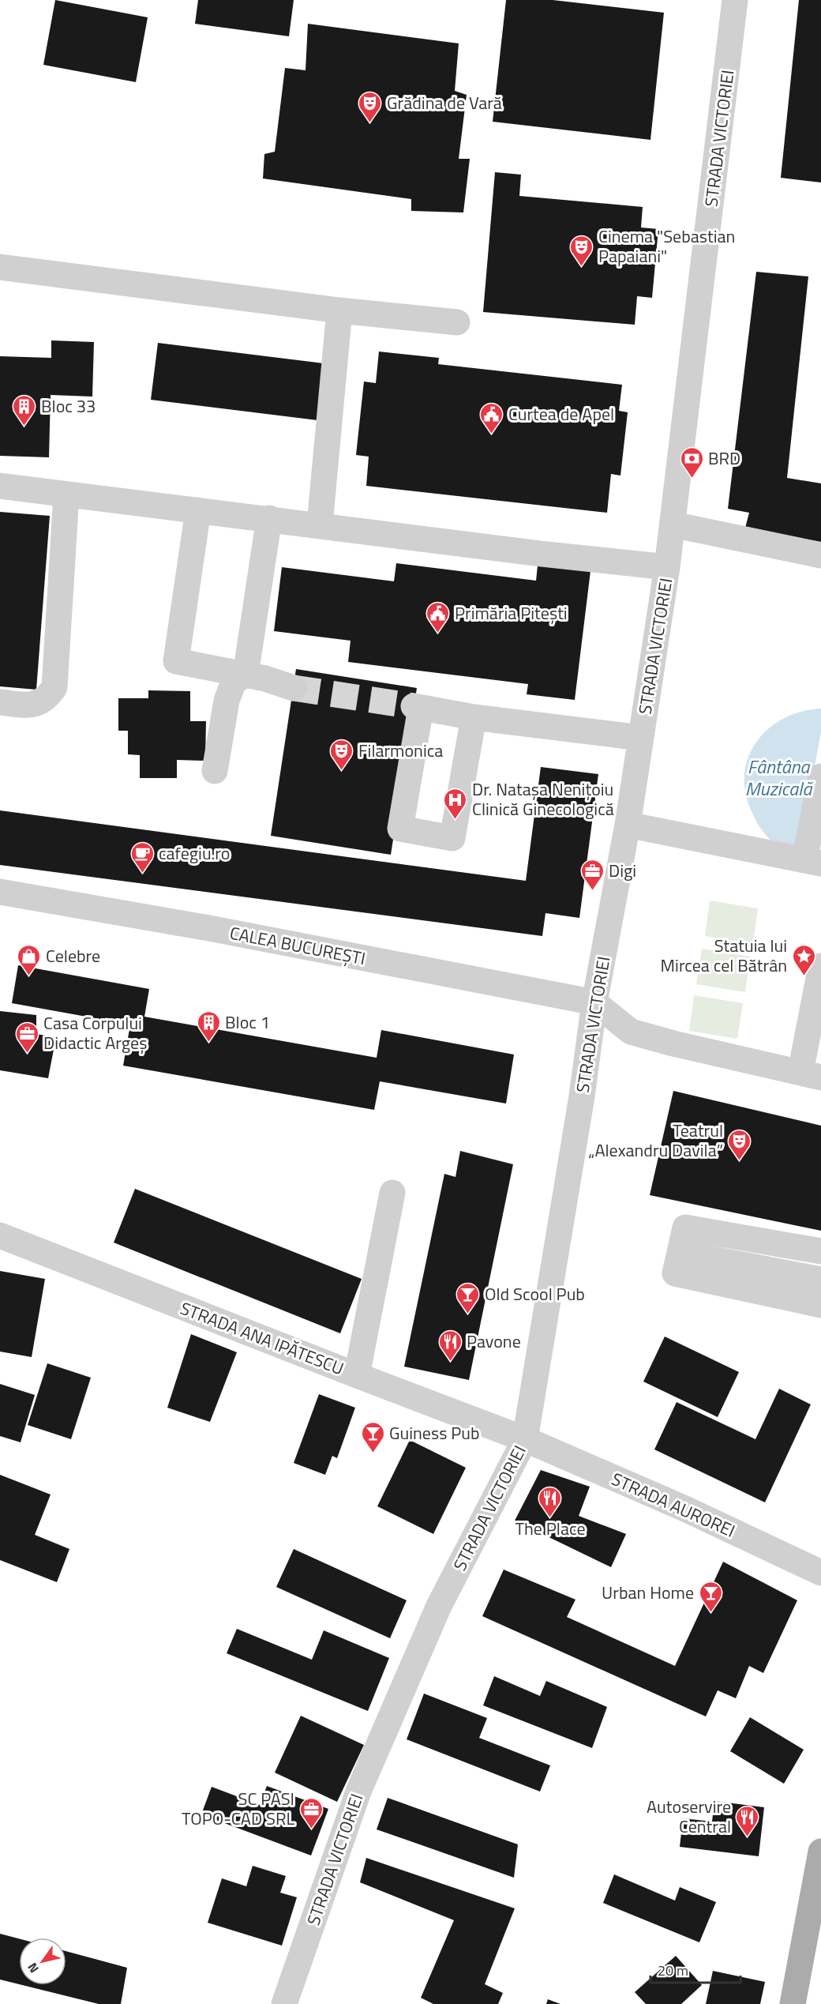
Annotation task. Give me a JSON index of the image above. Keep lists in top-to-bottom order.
{
  "streets": {
    "street": [
      "STRADA VICTORIEI",
      "CALEA BUCUREȘTI",
      "STRADA ANA IPĂTESCU",
      "STRADA AUROREI"
    ]
  },
  "crossings": [
    ["STRADA VICTORIEI", "CALEA BUCUREȘTI"],
    ["STRADA VICTORIEI", "STRADA ANA IPĂTESCU"],
    ["STRADA VICTORIEI", "STRADA AUROREI"],
    ["STRADA ANA IPĂTESCU", "STRADA AUROREI"]
  ],
  "water": ["Fântâna Muzicală"],
  "places": {
    "theatre": [
      "Grădina de Vară",
      "Cinema \"Sebastian Papaiani\"",
      "Filarmonica",
      "Teatrul „Alexandru Davila”"
    ],
    "building": ["Bloc 33", "Bloc 1"],
    "public building": ["Curtea de Apel", "Primăria Pitești"],
    "bank": ["BRD"],
    "hospital": ["Dr. Natașa Nenițoiu Clinică Ginecologică"],
    "cafe": ["cafegiu.ro"],
    "office": ["Digi", "Casa Corpului Didactic Argeș", "SC PASI TOPO-CAD SRL"],
    "shop": ["Celebre"],
    "place": ["Statuia lui Mircea cel Bătrân"],
    "bar": ["Old Scool Pub", "Guiness Pub", "Urban Home"],
    "restaurant": ["Pavone", "The Place", "Autoservire Central"]
  },
  "scale_bar": "20 m",
  "north": "bottom left"
}
